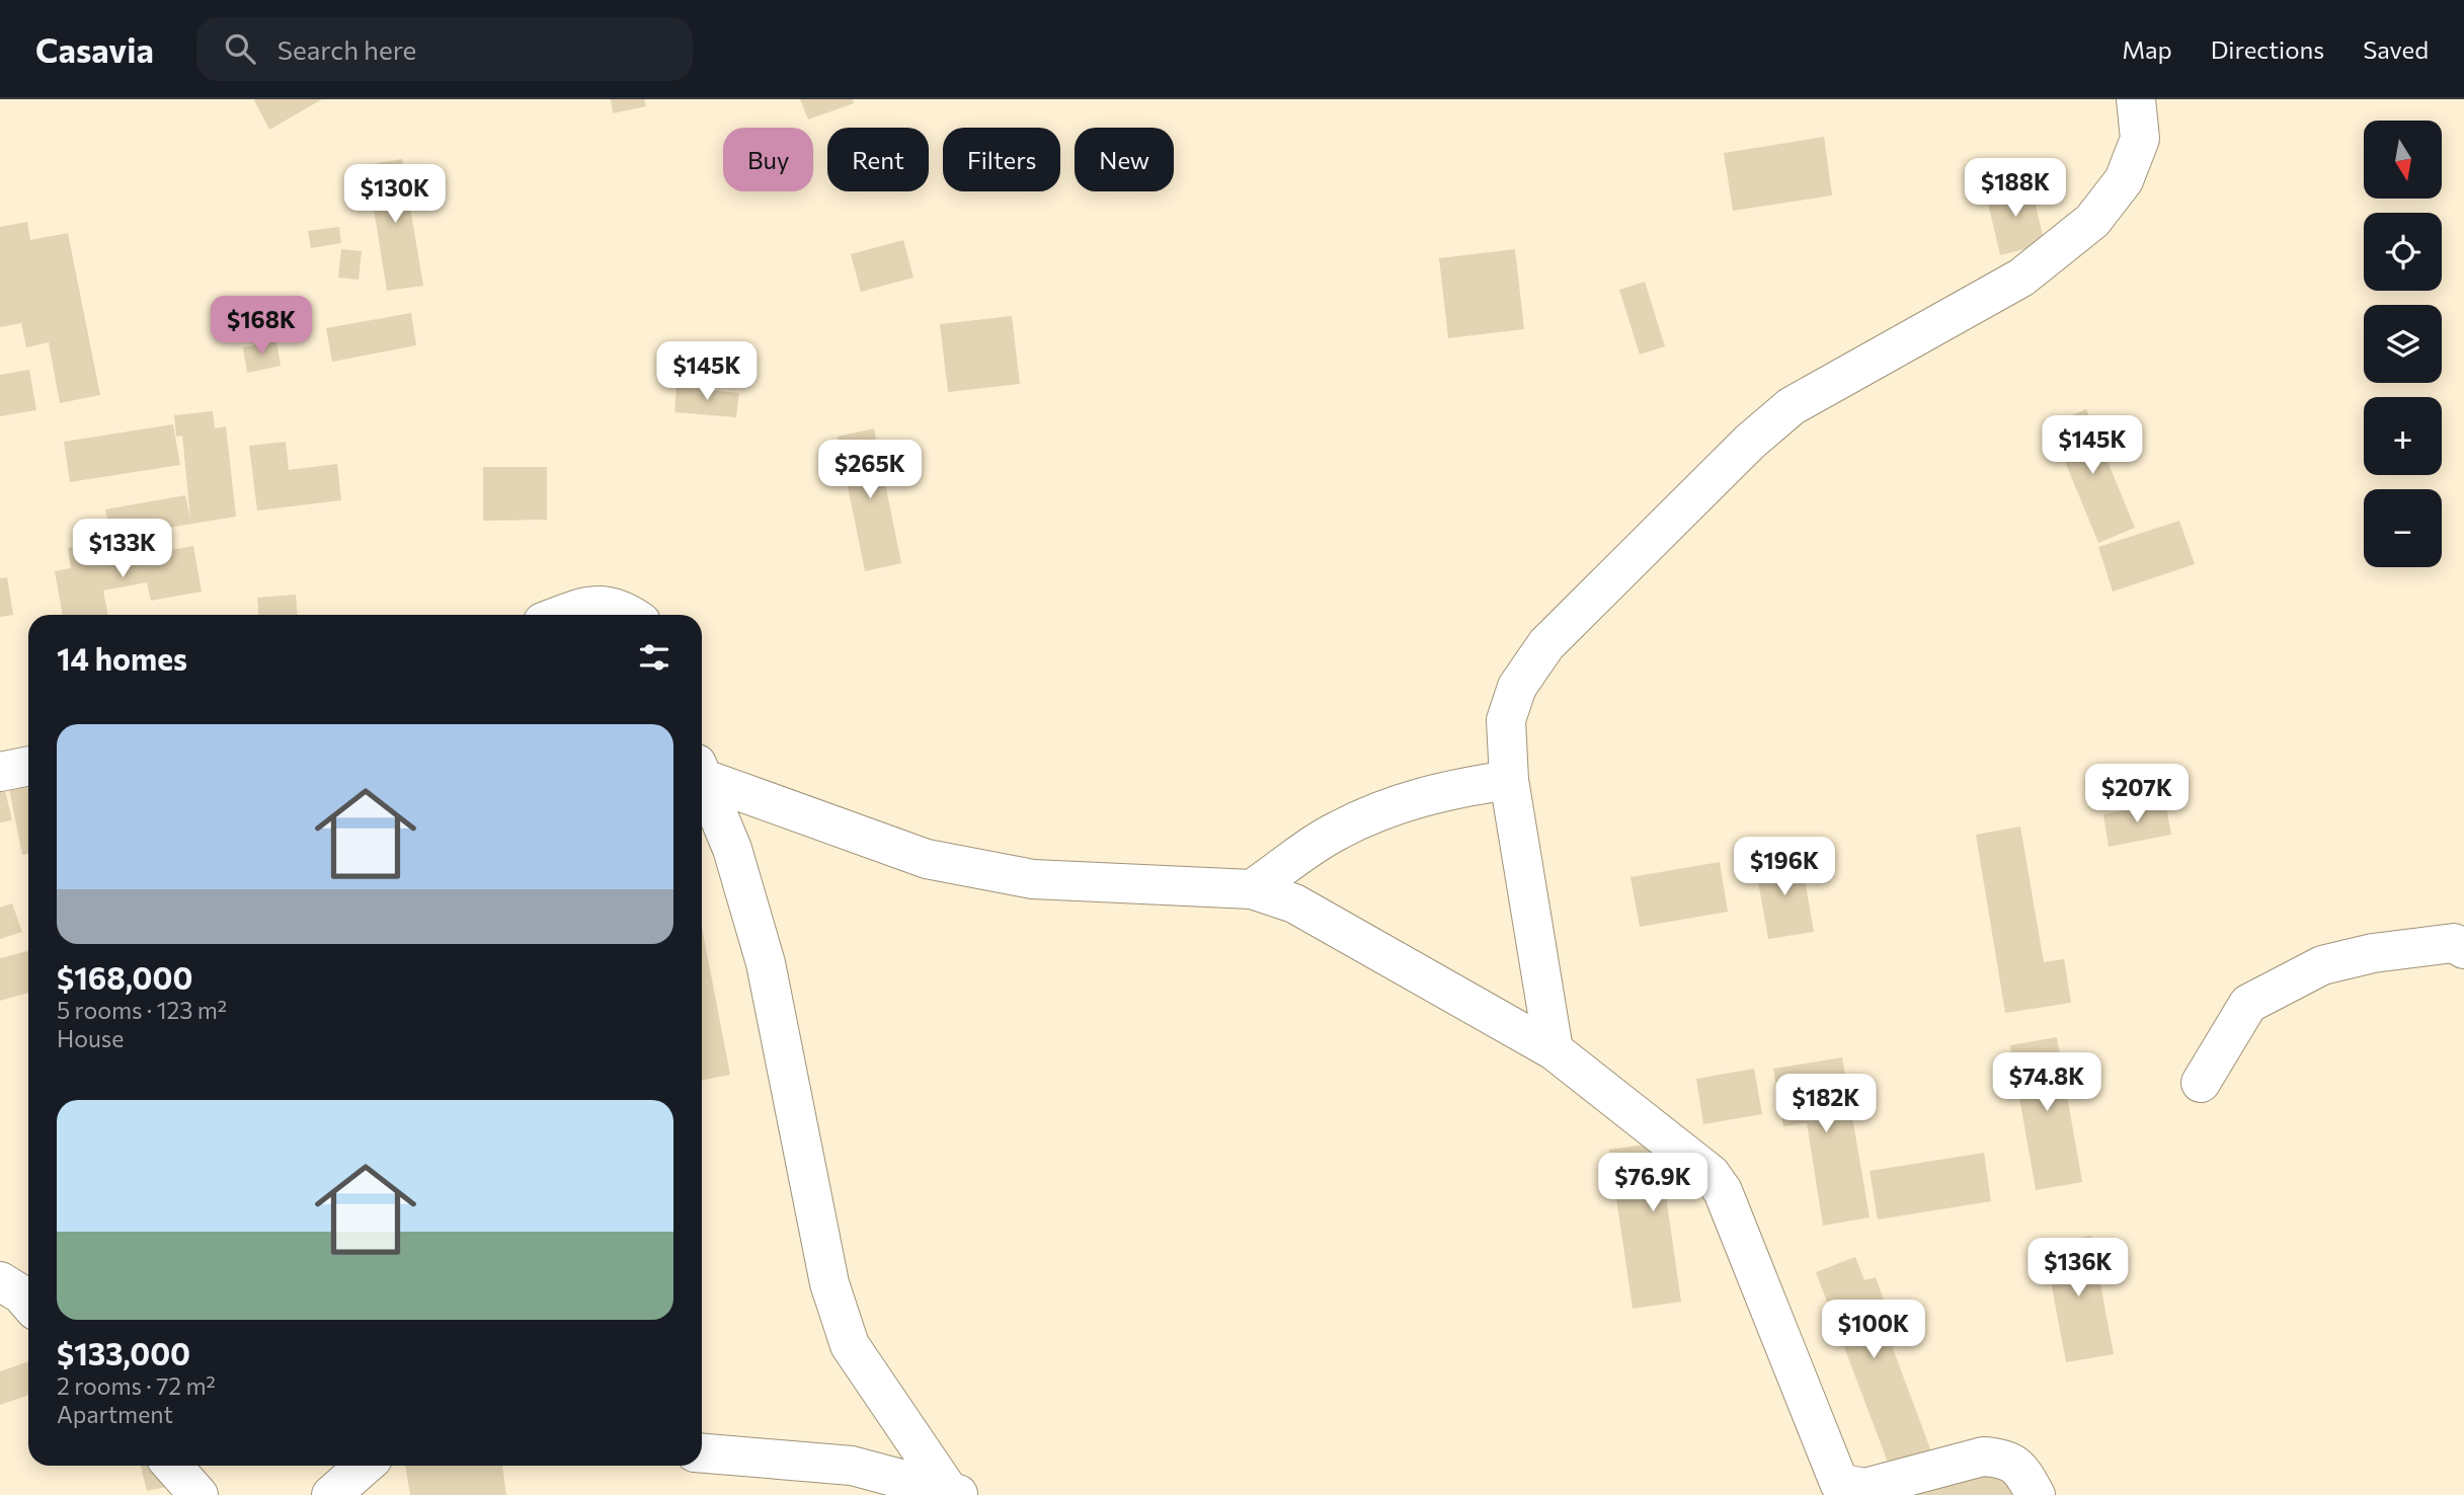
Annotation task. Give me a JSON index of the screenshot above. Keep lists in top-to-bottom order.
{
  "north": "bottom",
  "page": {
    "header": "Casavia",
    "search": "Search here",
    "nav": ["Map", "Directions", "Saved"],
    "map_buttons": ["+", "−"],
    "chip": [
      "Buy",
      "Rent",
      "Filters",
      "New"
    ],
    "price": [
      "$188K",
      "$130K",
      "$168K",
      "$145K",
      "$145K",
      "$265K",
      "$133K",
      "$207K",
      "$196K",
      "$74.8K",
      "$182K",
      "$76.9K",
      "$136K",
      "$100K"
    ],
    "heading": "14 homes",
    "list": [
      {
        "name": "$168,000",
        "note": "5 rooms · 123 m² · House"
      },
      {
        "name": "$133,000",
        "note": "2 rooms · 72 m² · Apartment"
      }
    ]
  }
}
